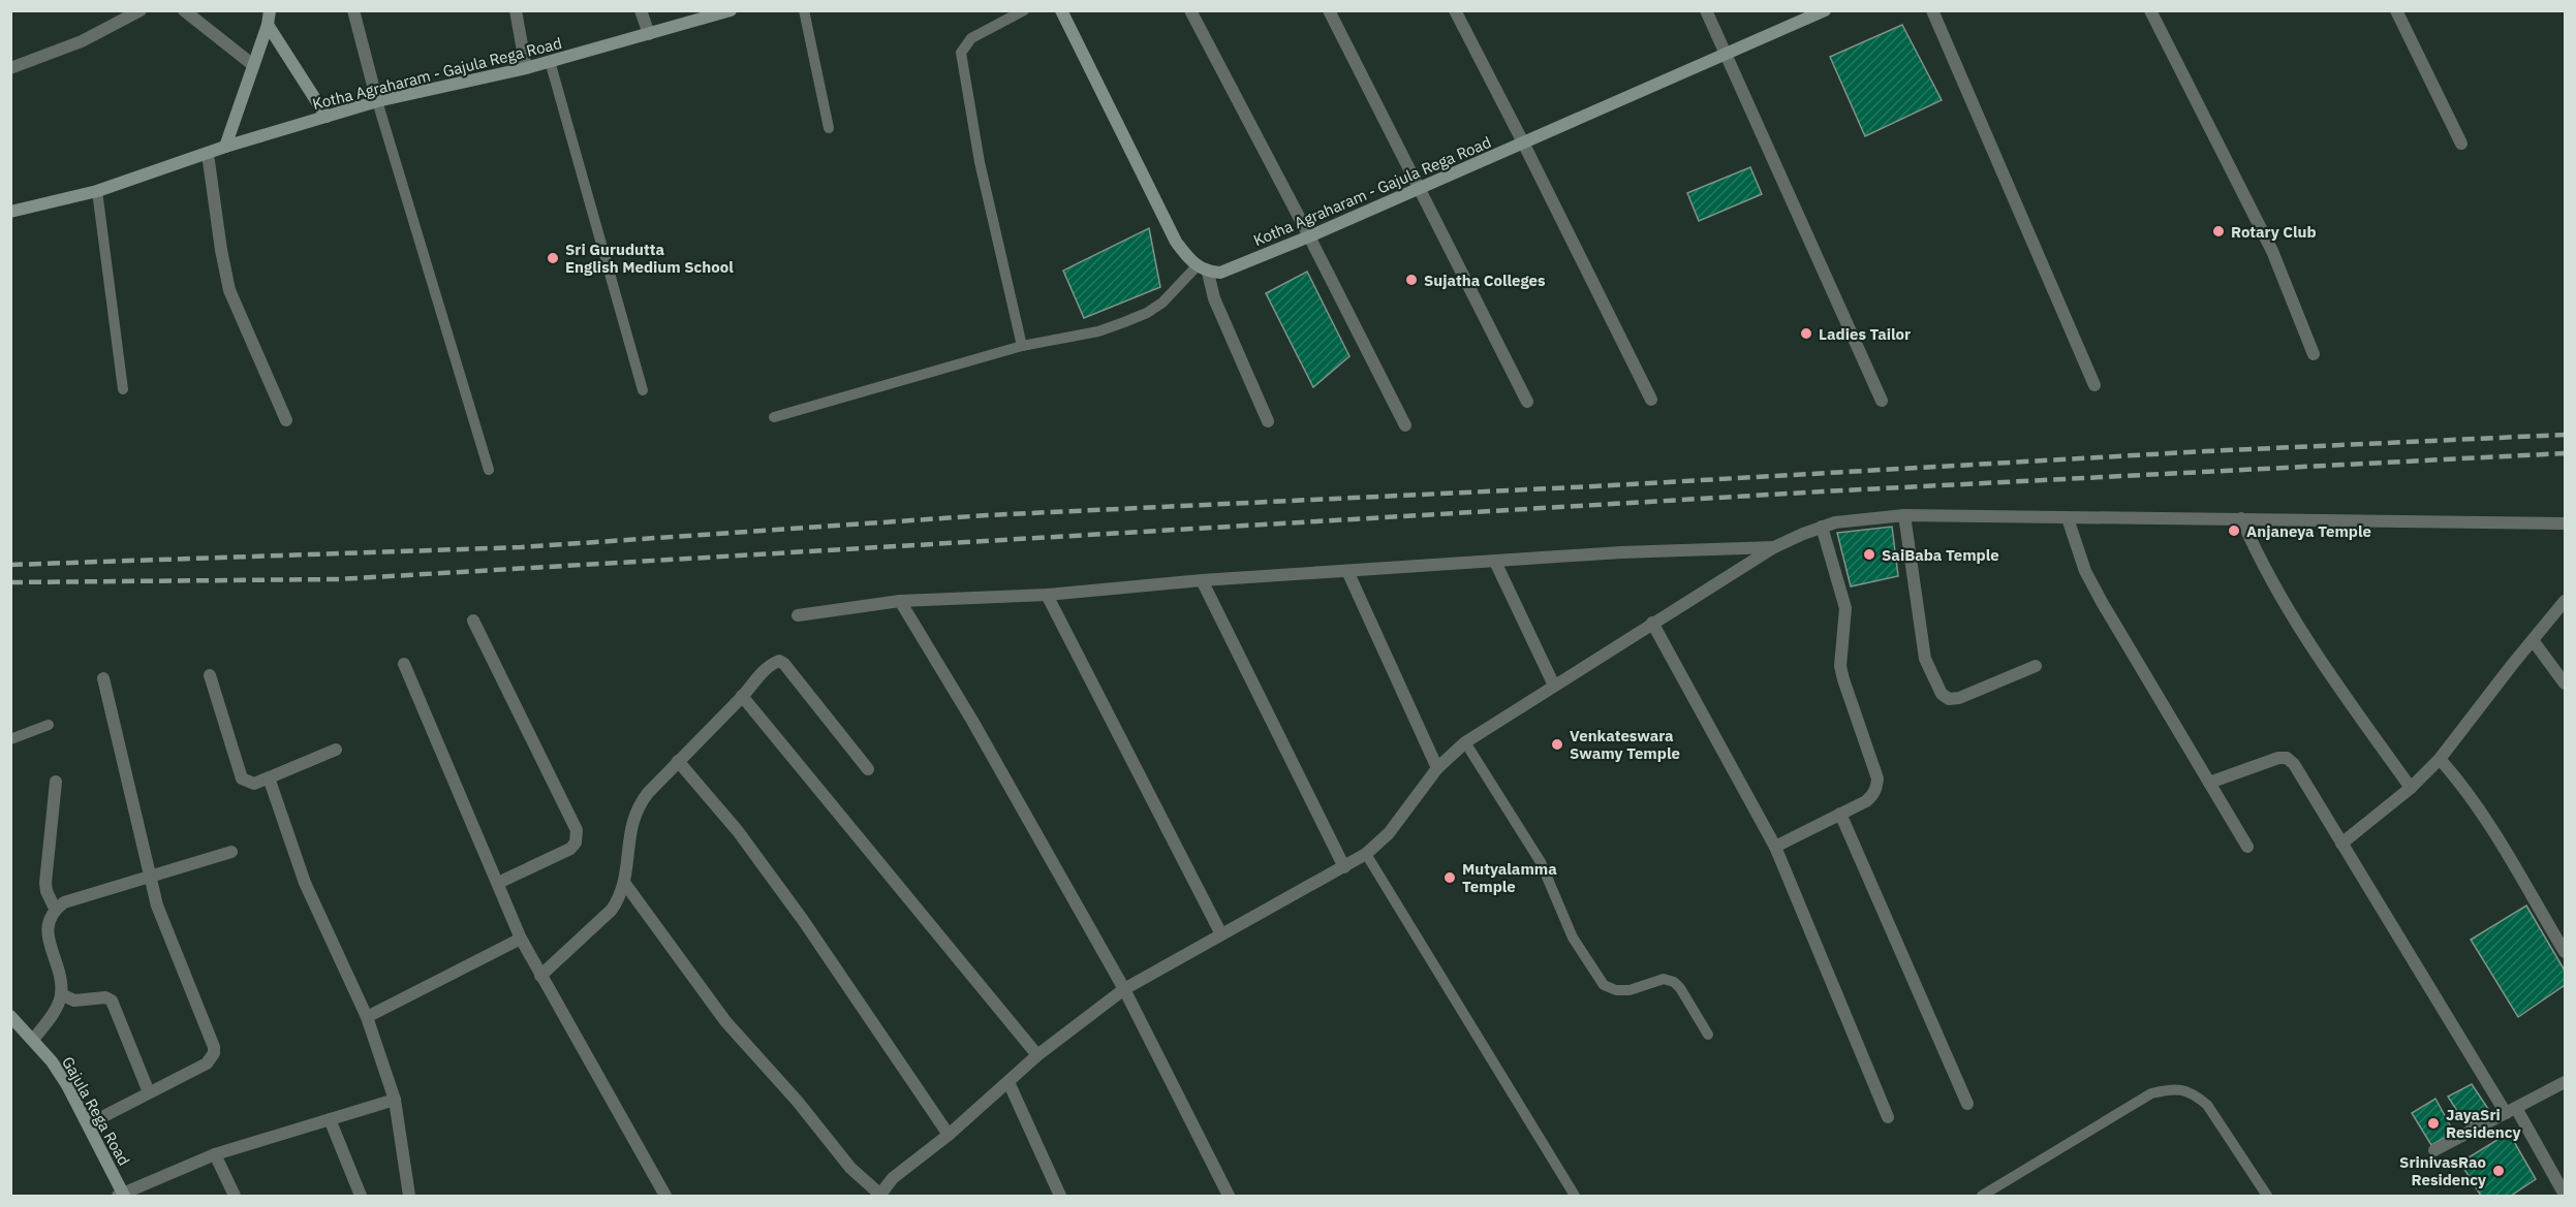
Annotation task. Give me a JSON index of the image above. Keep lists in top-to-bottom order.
{
  "streets": {
    "main road": ["Kotha Agraharam - Gajula Rega Road", "Gajula Rega Road"]
  },
  "places": [
    "Rotary Club",
    "Sri Gurudutta English Medium School",
    "Sujatha Colleges",
    "Ladies Tailor",
    "Anjaneya Temple",
    "SaiBaba Temple",
    "Venkateswara Swamy Temple",
    "Mutyalamma Temple",
    "JayaSri Residency",
    "SrinivasRao Residency"
  ]
}
